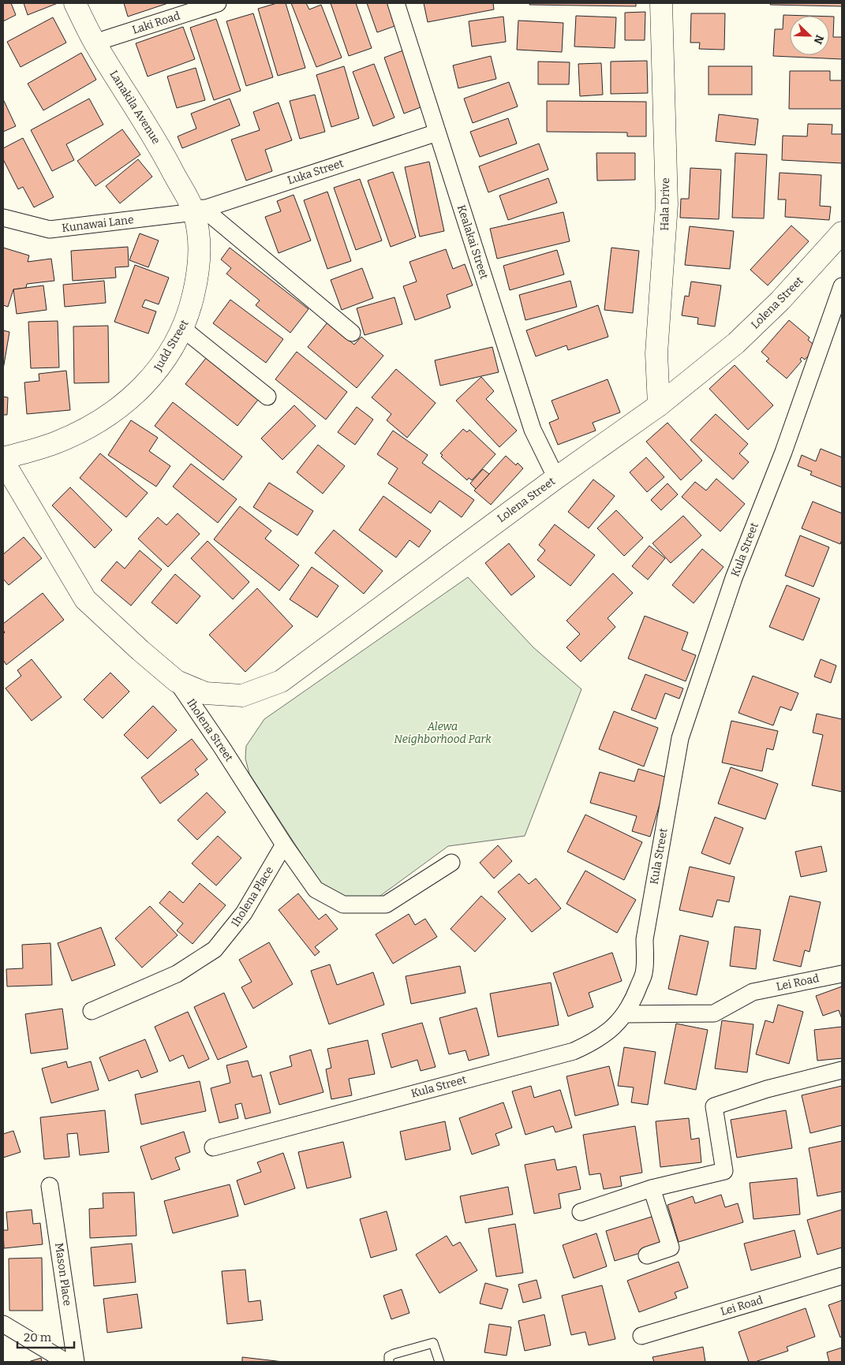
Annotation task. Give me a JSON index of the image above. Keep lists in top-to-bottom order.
{
  "streets": {
    "street": [
      "Laki Road",
      "Lanakila Avenue",
      "Luka Street",
      "Hala Drive",
      "Kunawai Lane",
      "Kealakai Street",
      "Lolena Street",
      "Judd Street",
      "Kula Street",
      "Iholena Street",
      "Iholena Place",
      "Lei Road",
      "Mason Place"
    ]
  },
  "crossings": [
    ["Laki Road", "Lanakila Avenue"],
    ["Lanakila Avenue", "Luka Street"],
    ["Lanakila Avenue", "Kunawai Lane"],
    ["Lanakila Avenue", "Judd Street"],
    ["Luka Street", "Kunawai Lane"],
    ["Luka Street", "Kealakai Street"],
    ["Luka Street", "Judd Street"],
    ["Hala Drive", "Lolena Street"],
    ["Kunawai Lane", "Judd Street"],
    ["Kealakai Street", "Lolena Street"],
    ["Lolena Street", "Iholena Street"],
    ["Kula Street", "Lei Road"],
    ["Iholena Street", "Iholena Place"]
  ],
  "parks": ["Alewa Neighborhood Park"],
  "scale_bar": "20 m",
  "north": "bottom right"
}
